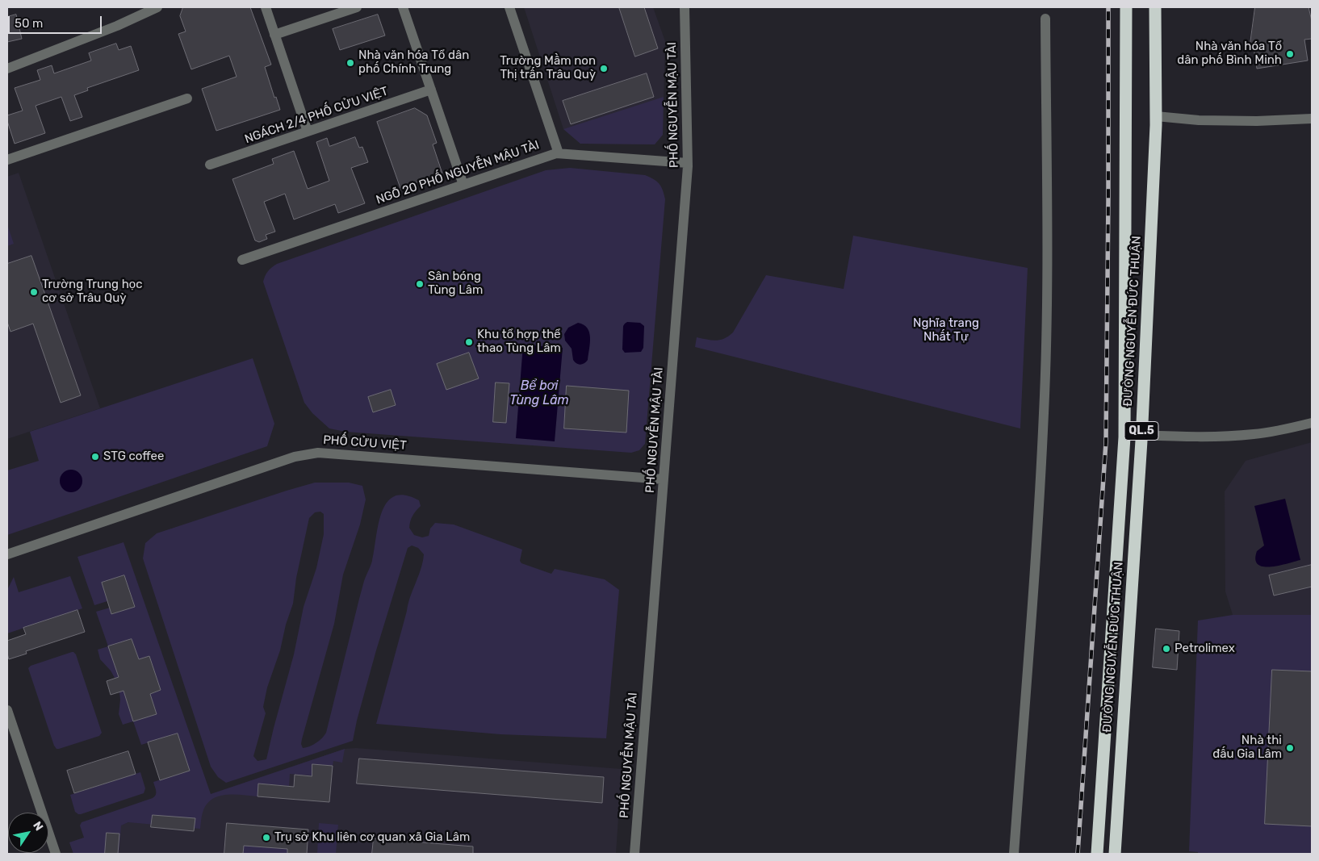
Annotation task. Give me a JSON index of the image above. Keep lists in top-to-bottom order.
{
  "streets": {
    "highway": ["ĐƯỜNG NGUYỄN ĐỨC THUẬN", "QL.5"],
    "street": [
      "PHỐ NGUYỄN MẬU TÀI",
      "NGÁCH 2/4 PHỐ CỬU VIỆT",
      "NGÕ 20 PHỐ NGUYỄN MẬU TÀI",
      "PHỐ CỬU VIỆT"
    ]
  },
  "crossings": [
    ["PHỐ NGUYỄN MẬU TÀI", "NGÕ 20 PHỐ NGUYỄN MẬU TÀI"],
    ["PHỐ NGUYỄN MẬU TÀI", "PHỐ CỬU VIỆT"]
  ],
  "water": ["Bể bơi Tùng Lâm"],
  "parks": ["Nghĩa trang Nhất Tự"],
  "places": [
    "Nhà văn hóa Tổ dân phố Bình Minh",
    "Nhà văn hóa Tổ dân phố Chính Trung",
    "Trường Mầm non Thị trấn Trâu Quỳ",
    "Sân bóng Tùng Lâm",
    "Trường Trung học cơ sở Trâu Quỳ",
    "Khu tổ hợp thể thao Tùng Lâm",
    "STG coffee",
    "Petrolimex",
    "Nhà thi đấu Gia Lâm",
    "Trụ sở Khu liên cơ quan xã Gia Lâm"
  ],
  "scale_bar": "50 m",
  "north": "top right"
}
